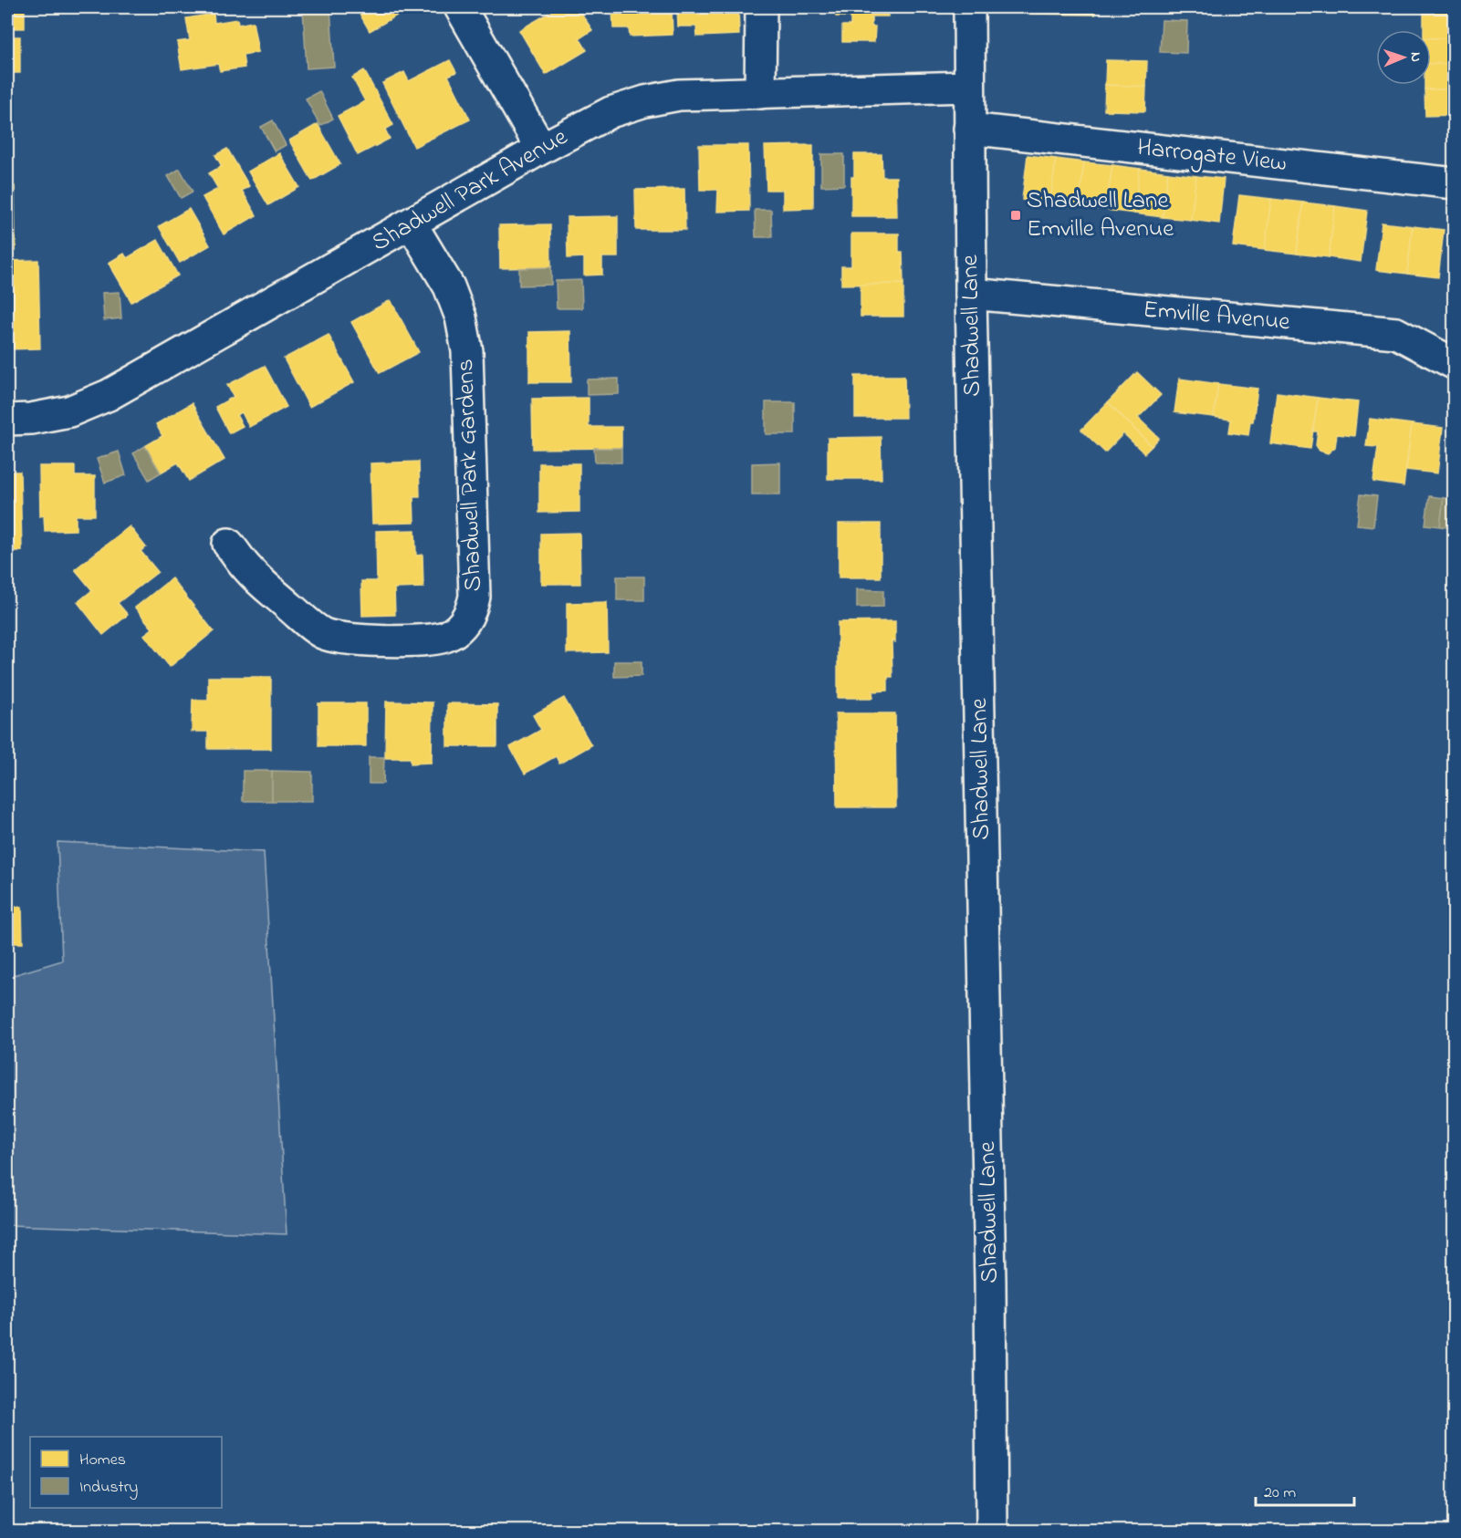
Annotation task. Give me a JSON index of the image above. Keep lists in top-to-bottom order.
{
  "streets": {
    "street": [
      "Harrogate View",
      "Shadwell Park Avenue",
      "Emville Avenue",
      "Shadwell Lane",
      "Shadwell Park Gardens"
    ]
  },
  "crossings": [
    ["Harrogate View", "Shadwell Lane"],
    ["Shadwell Park Avenue", "Shadwell Lane"],
    ["Shadwell Park Avenue", "Shadwell Park Gardens"],
    ["Emville Avenue", "Shadwell Lane"]
  ],
  "places": {
    "transit": ["Shadwell Lane Emville Avenue"]
  },
  "legend": ["Homes", "Industry"],
  "scale_bar": "20 m",
  "north": "right"
}
